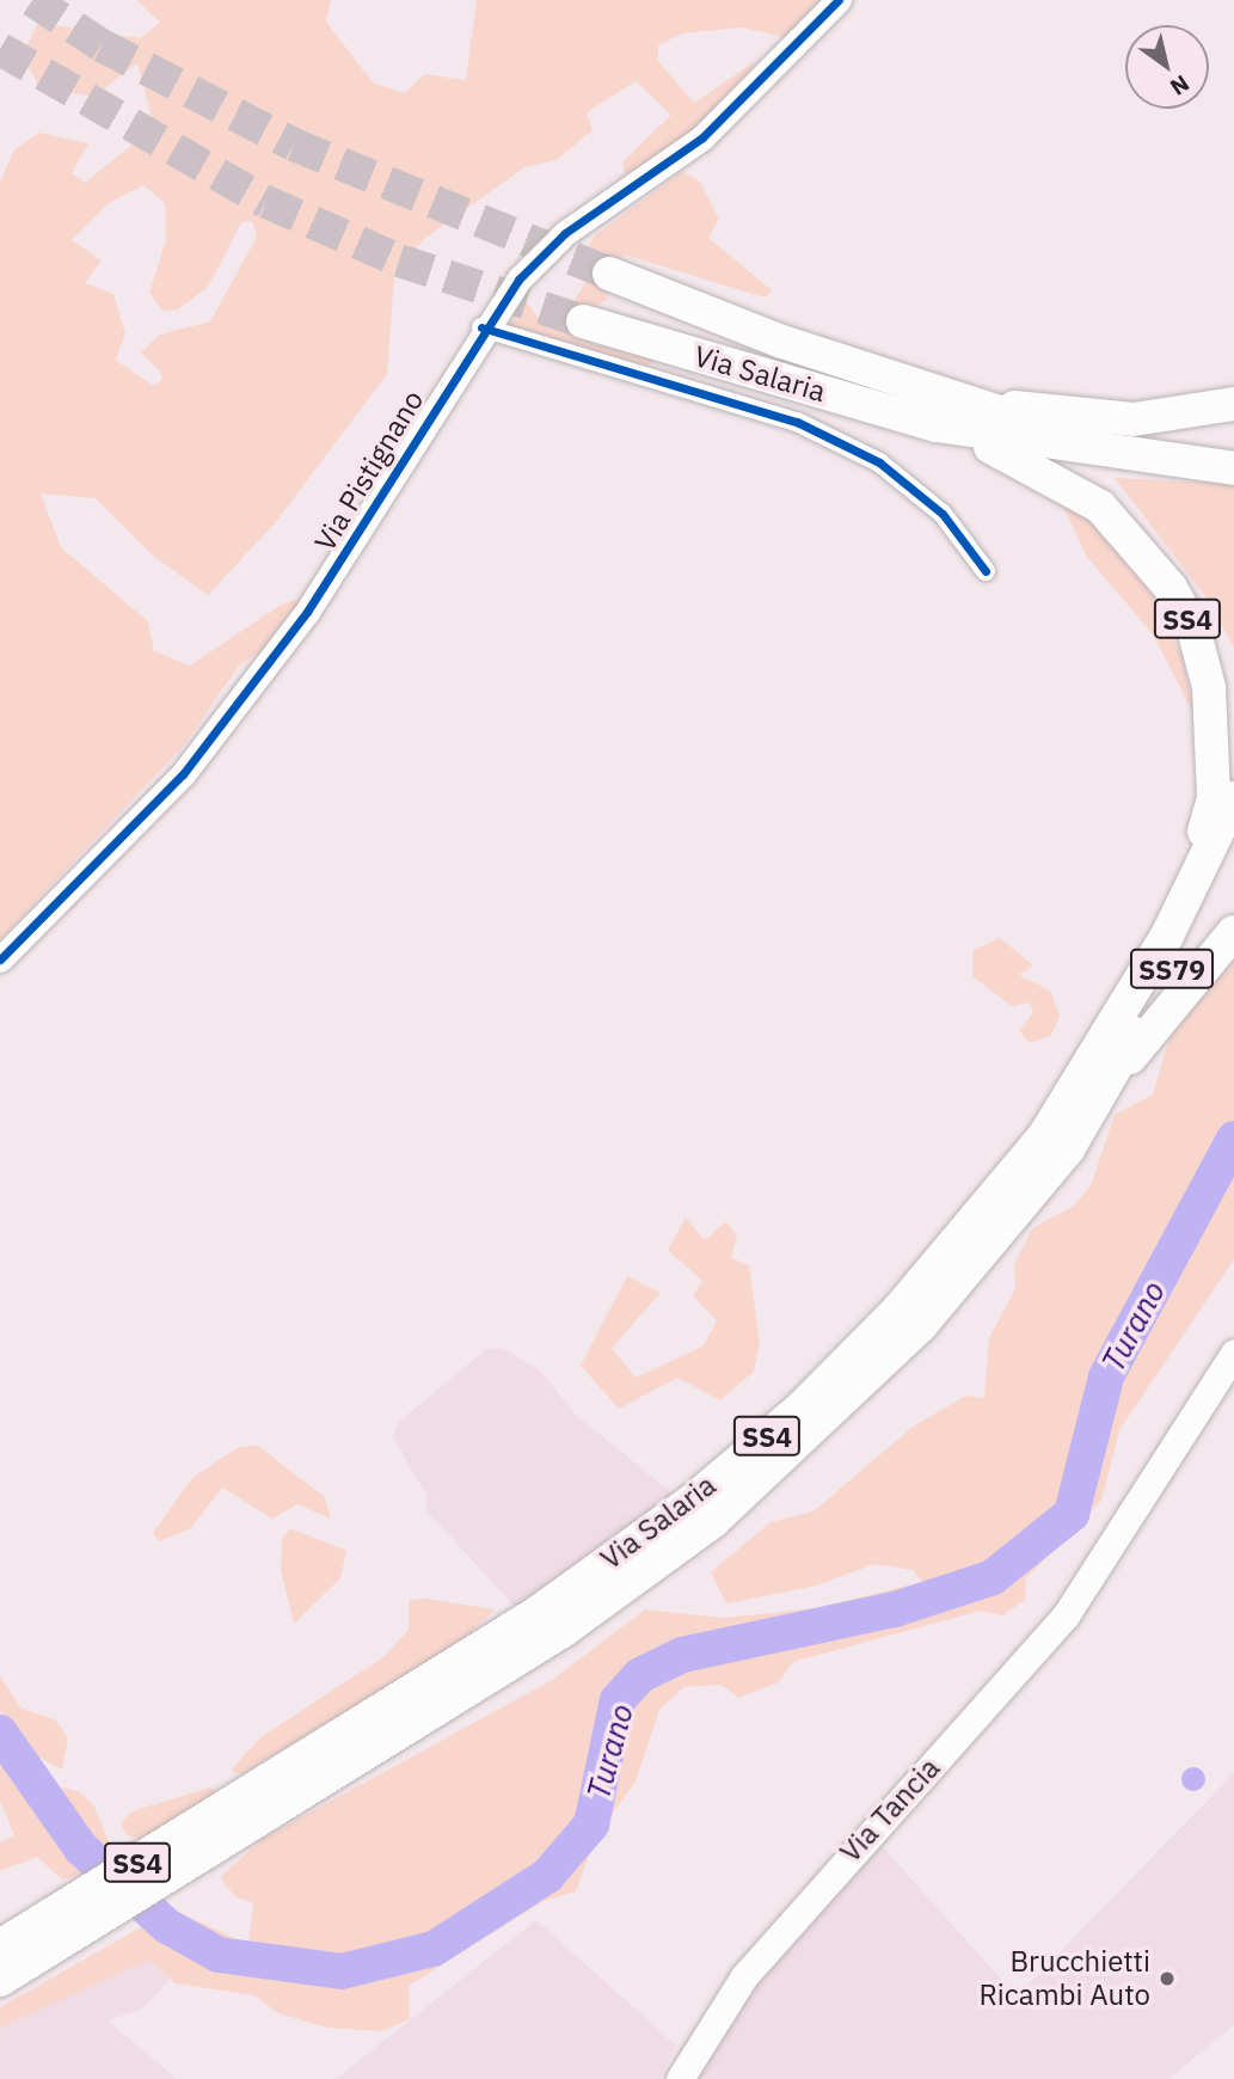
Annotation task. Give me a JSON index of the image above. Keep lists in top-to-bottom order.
{
  "streets": {
    "highway": ["Via Salaria", "SS4", "SS79"],
    "main road": ["Via Tancia"],
    "street": ["Via Pistignano"]
  },
  "crossings": [
    ["Via Salaria", "SS4"],
    ["Via Salaria", "SS79"],
    ["SS4", "SS79"]
  ],
  "water": ["Turano"],
  "places": ["Brucchietti Ricambi Auto"],
  "north": "bottom right"
}
